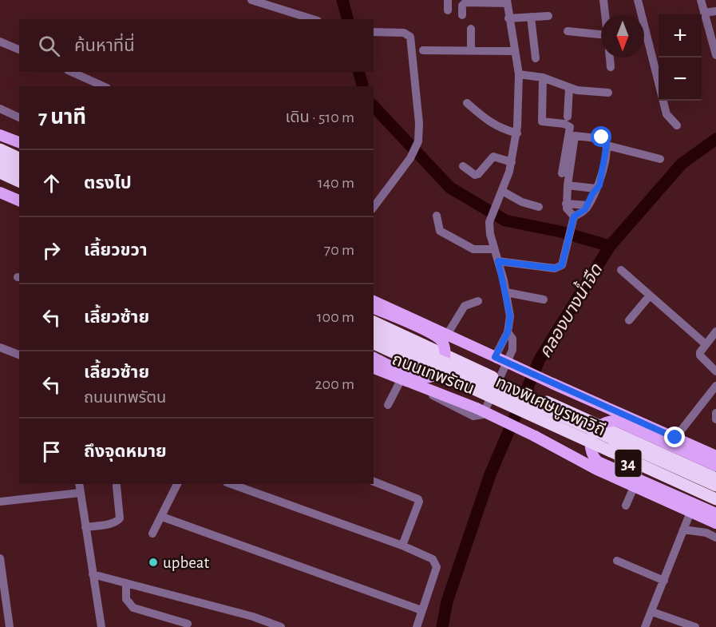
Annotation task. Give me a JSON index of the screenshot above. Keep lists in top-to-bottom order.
{
  "streets": {
    "highway": ["ถนนเทพรัตน", "ทางพิเศษบูรพาวิถี", "34"]
  },
  "water": ["คลองบางน้ำจืด"],
  "places": ["upbeat"],
  "north": "bottom",
  "page": {
    "map_buttons": ["+", "−"],
    "search": "ค้นหาที่นี่",
    "heading": ["7 นาที", "เดิน · 510 m"],
    "list": [
      ["ตรงไป", "140 m"],
      ["เลี้ยวขวา", "70 m"],
      ["เลี้ยวซ้าย", "100 m"],
      ["เลี้ยวซ้าย", "ถนนเทพรัตน", "200 m"],
      "ถึงจุดหมาย"
    ]
  }
}
